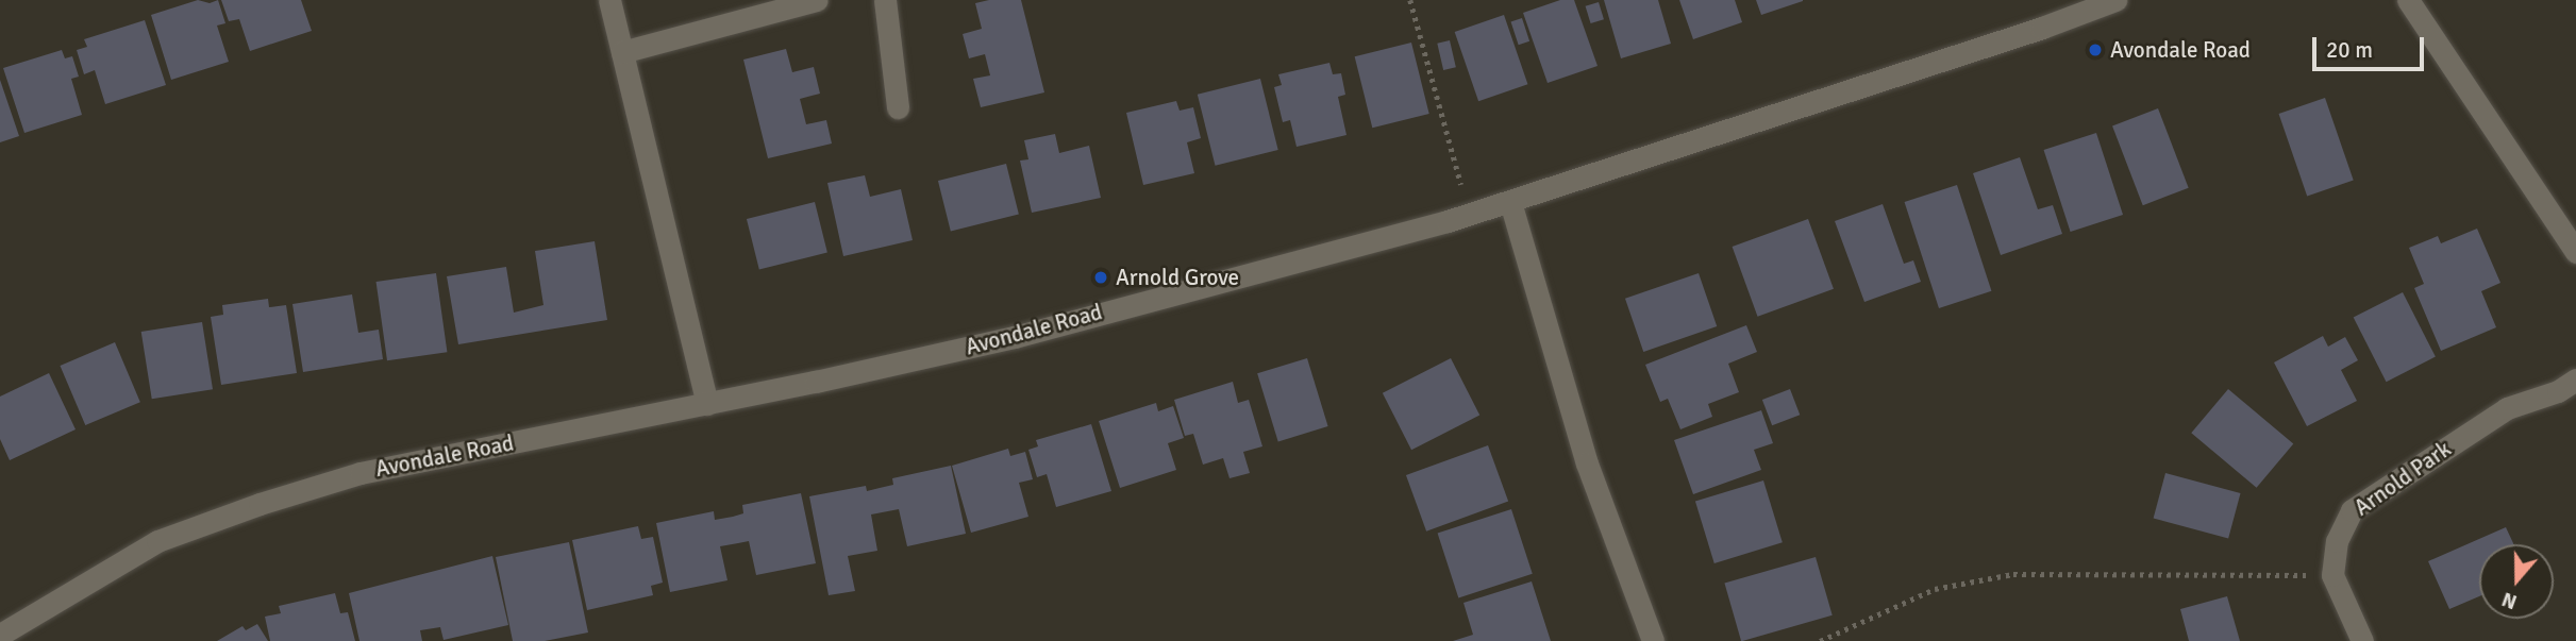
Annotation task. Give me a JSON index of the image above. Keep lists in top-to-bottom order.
{
  "streets": {
    "street": ["Avondale Road", "Arnold Park"]
  },
  "places": ["Avondale Road", "Arnold Grove"],
  "scale_bar": "20 m",
  "north": "bottom"
}
